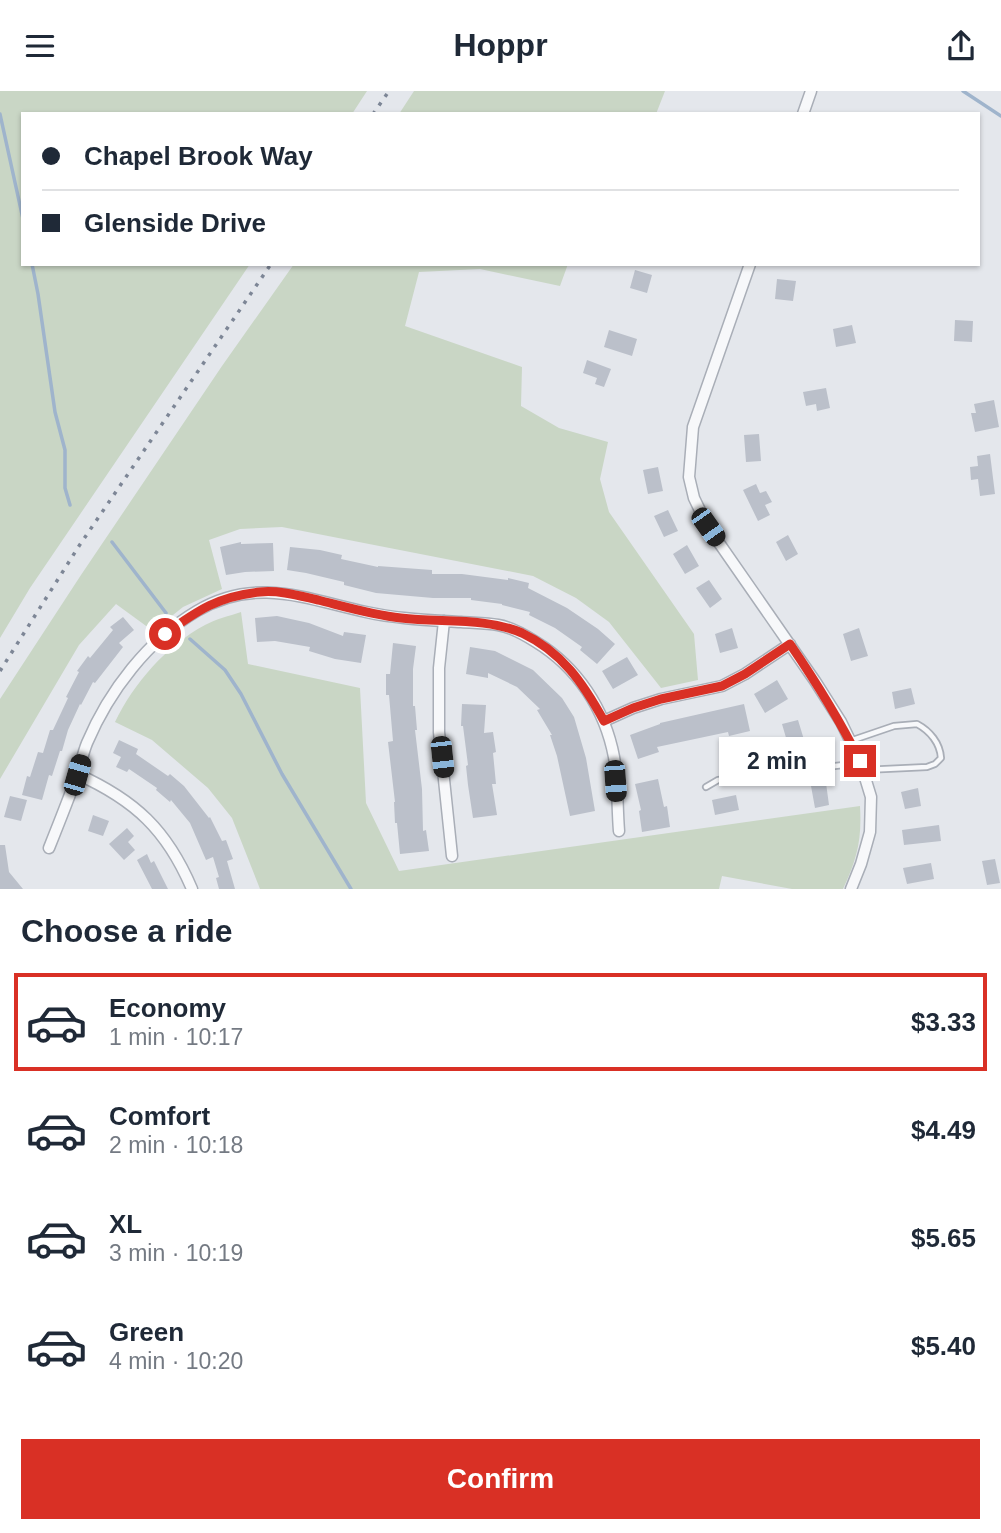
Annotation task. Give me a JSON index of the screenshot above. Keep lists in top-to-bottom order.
{
  "page": {
    "header": "Hoppr",
    "banner": ["Chapel Brook Way", "Glenside Drive"],
    "bubble": "2 min",
    "heading": "Choose a ride",
    "list": [
      {
        "name": "Economy",
        "note": "1 min · 10:17",
        "value": "$3.33"
      },
      {
        "name": "Comfort",
        "note": "2 min · 10:18",
        "value": "$4.49"
      },
      {
        "name": "XL",
        "note": "3 min · 10:19",
        "value": "$5.65"
      },
      {
        "name": "Green",
        "note": "4 min · 10:20",
        "value": "$5.40"
      }
    ],
    "buttons": "Confirm"
  }
}
